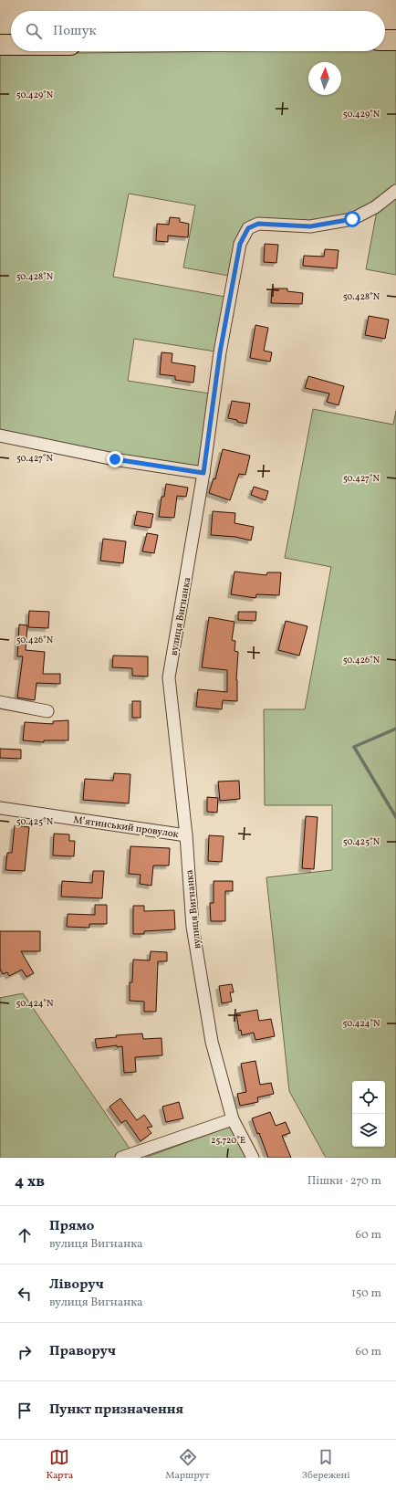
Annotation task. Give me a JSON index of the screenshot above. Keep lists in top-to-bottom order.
{
  "streets": {
    "street": ["вулиця Вигнанка", "Мʼятинський провулок"]
  },
  "crossings": [
    ["вулиця Вигнанка", "Мʼятинський провулок"]
  ],
  "north": "top",
  "page": {
    "search": "Пошук",
    "heading": ["4 хв", "Пішки · 270 m"],
    "list": [
      ["Прямо", "вулиця Вигнанка", "60 m"],
      ["Ліворуч", "вулиця Вигнанка", "150 m"],
      ["Праворуч", "60 m"],
      "Пункт призначення"
    ],
    "nav": ["Карта", "Маршрут", "Збережені"]
  },
  "coordinates": [
    "50.429°N",
    "50.428°N",
    "50.427°N",
    "50.426°N",
    "50.425°N",
    "50.424°N",
    "25.720°E"
  ]
}
